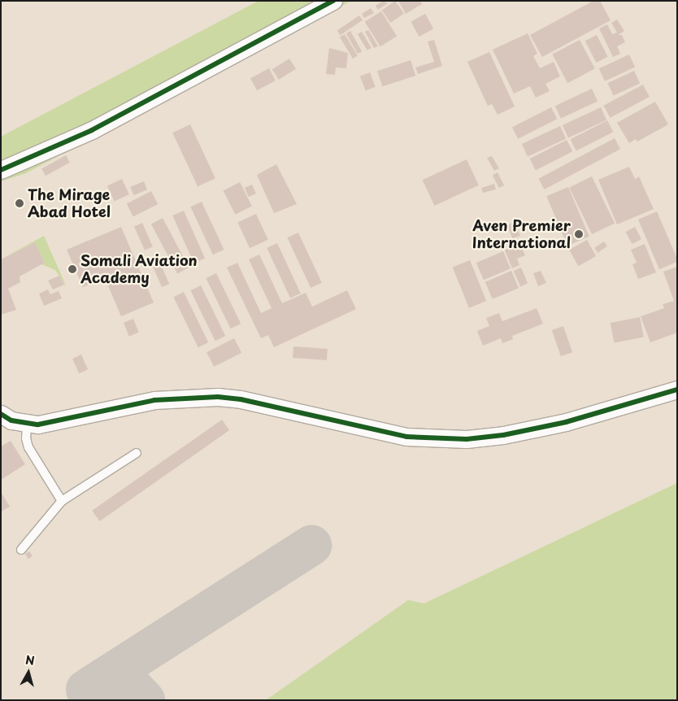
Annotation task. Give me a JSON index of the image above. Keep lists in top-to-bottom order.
{
  "places": ["The Mirage Abad Hotel", "Aven Premier International", "Somali Aviation Academy"],
  "north": "top"
}
